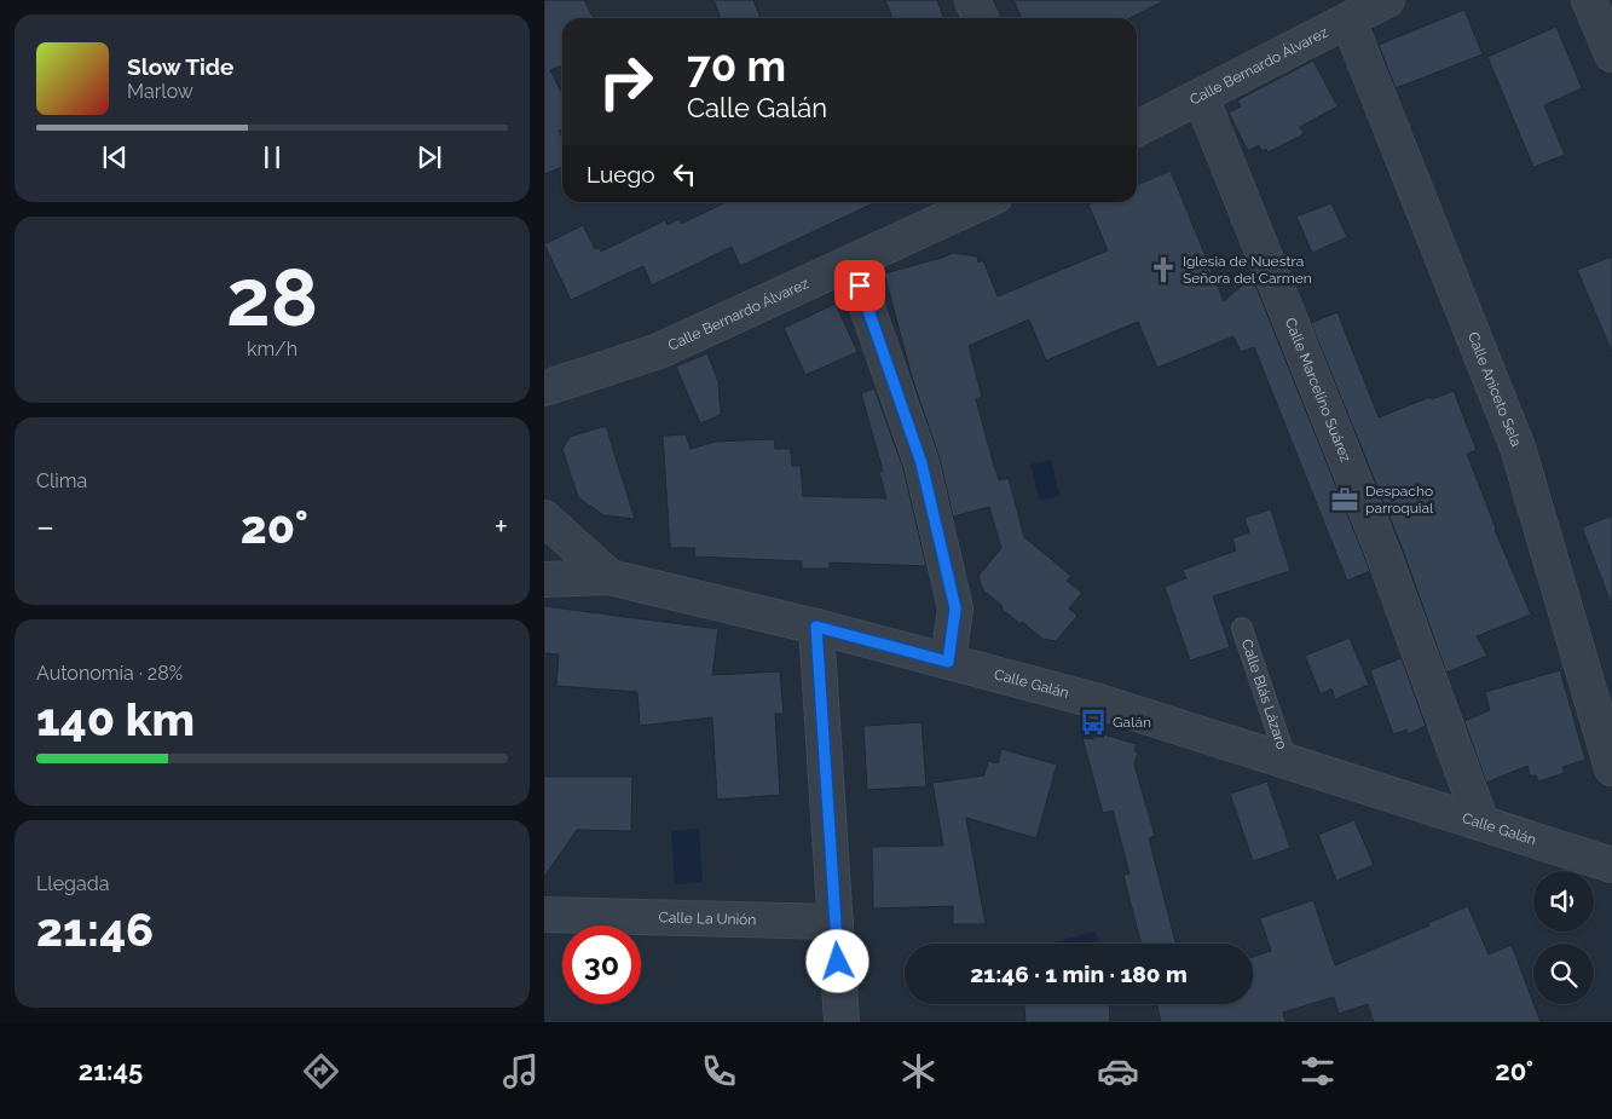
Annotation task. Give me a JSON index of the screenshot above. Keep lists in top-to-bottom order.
{
  "streets": {
    "street": [
      "Calle Bernardo Álvarez",
      "Calle Aniceto Sela",
      "Calle Marcelino Suárez",
      "Calle Galán",
      "Calle La Unión"
    ],
    "lane": ["Calle Blás Lázaro"]
  },
  "crossings": [
    ["Calle Bernardo Álvarez", "Calle Aniceto Sela"],
    ["Calle Bernardo Álvarez", "Calle Marcelino Suárez"],
    ["Calle Marcelino Suárez", "Calle Galán"],
    ["Calle Galán", "Calle Blás Lázaro"]
  ],
  "places": {
    "church": ["Iglesia de Nuestra Señora del Carmen"],
    "office": ["Despacho parroquial"],
    "bus stop": ["Galán"]
  },
  "page": {
    "turn": ["70 m", "Calle Galán"],
    "song": ["Slow Tide", "Marlow"],
    "then": "Luego",
    "tile": [
      ["28", "km/h"],
      "Clima",
      ["Autonomía · 28%", "140 km"],
      ["Llegada", "21:46"]
    ],
    "heat": ["−", "20°", "+"],
    "limit": "30",
    "trip": "21:46 · 1 min · 180 m",
    "tabs": ["21:45", "20°"]
  }
}
